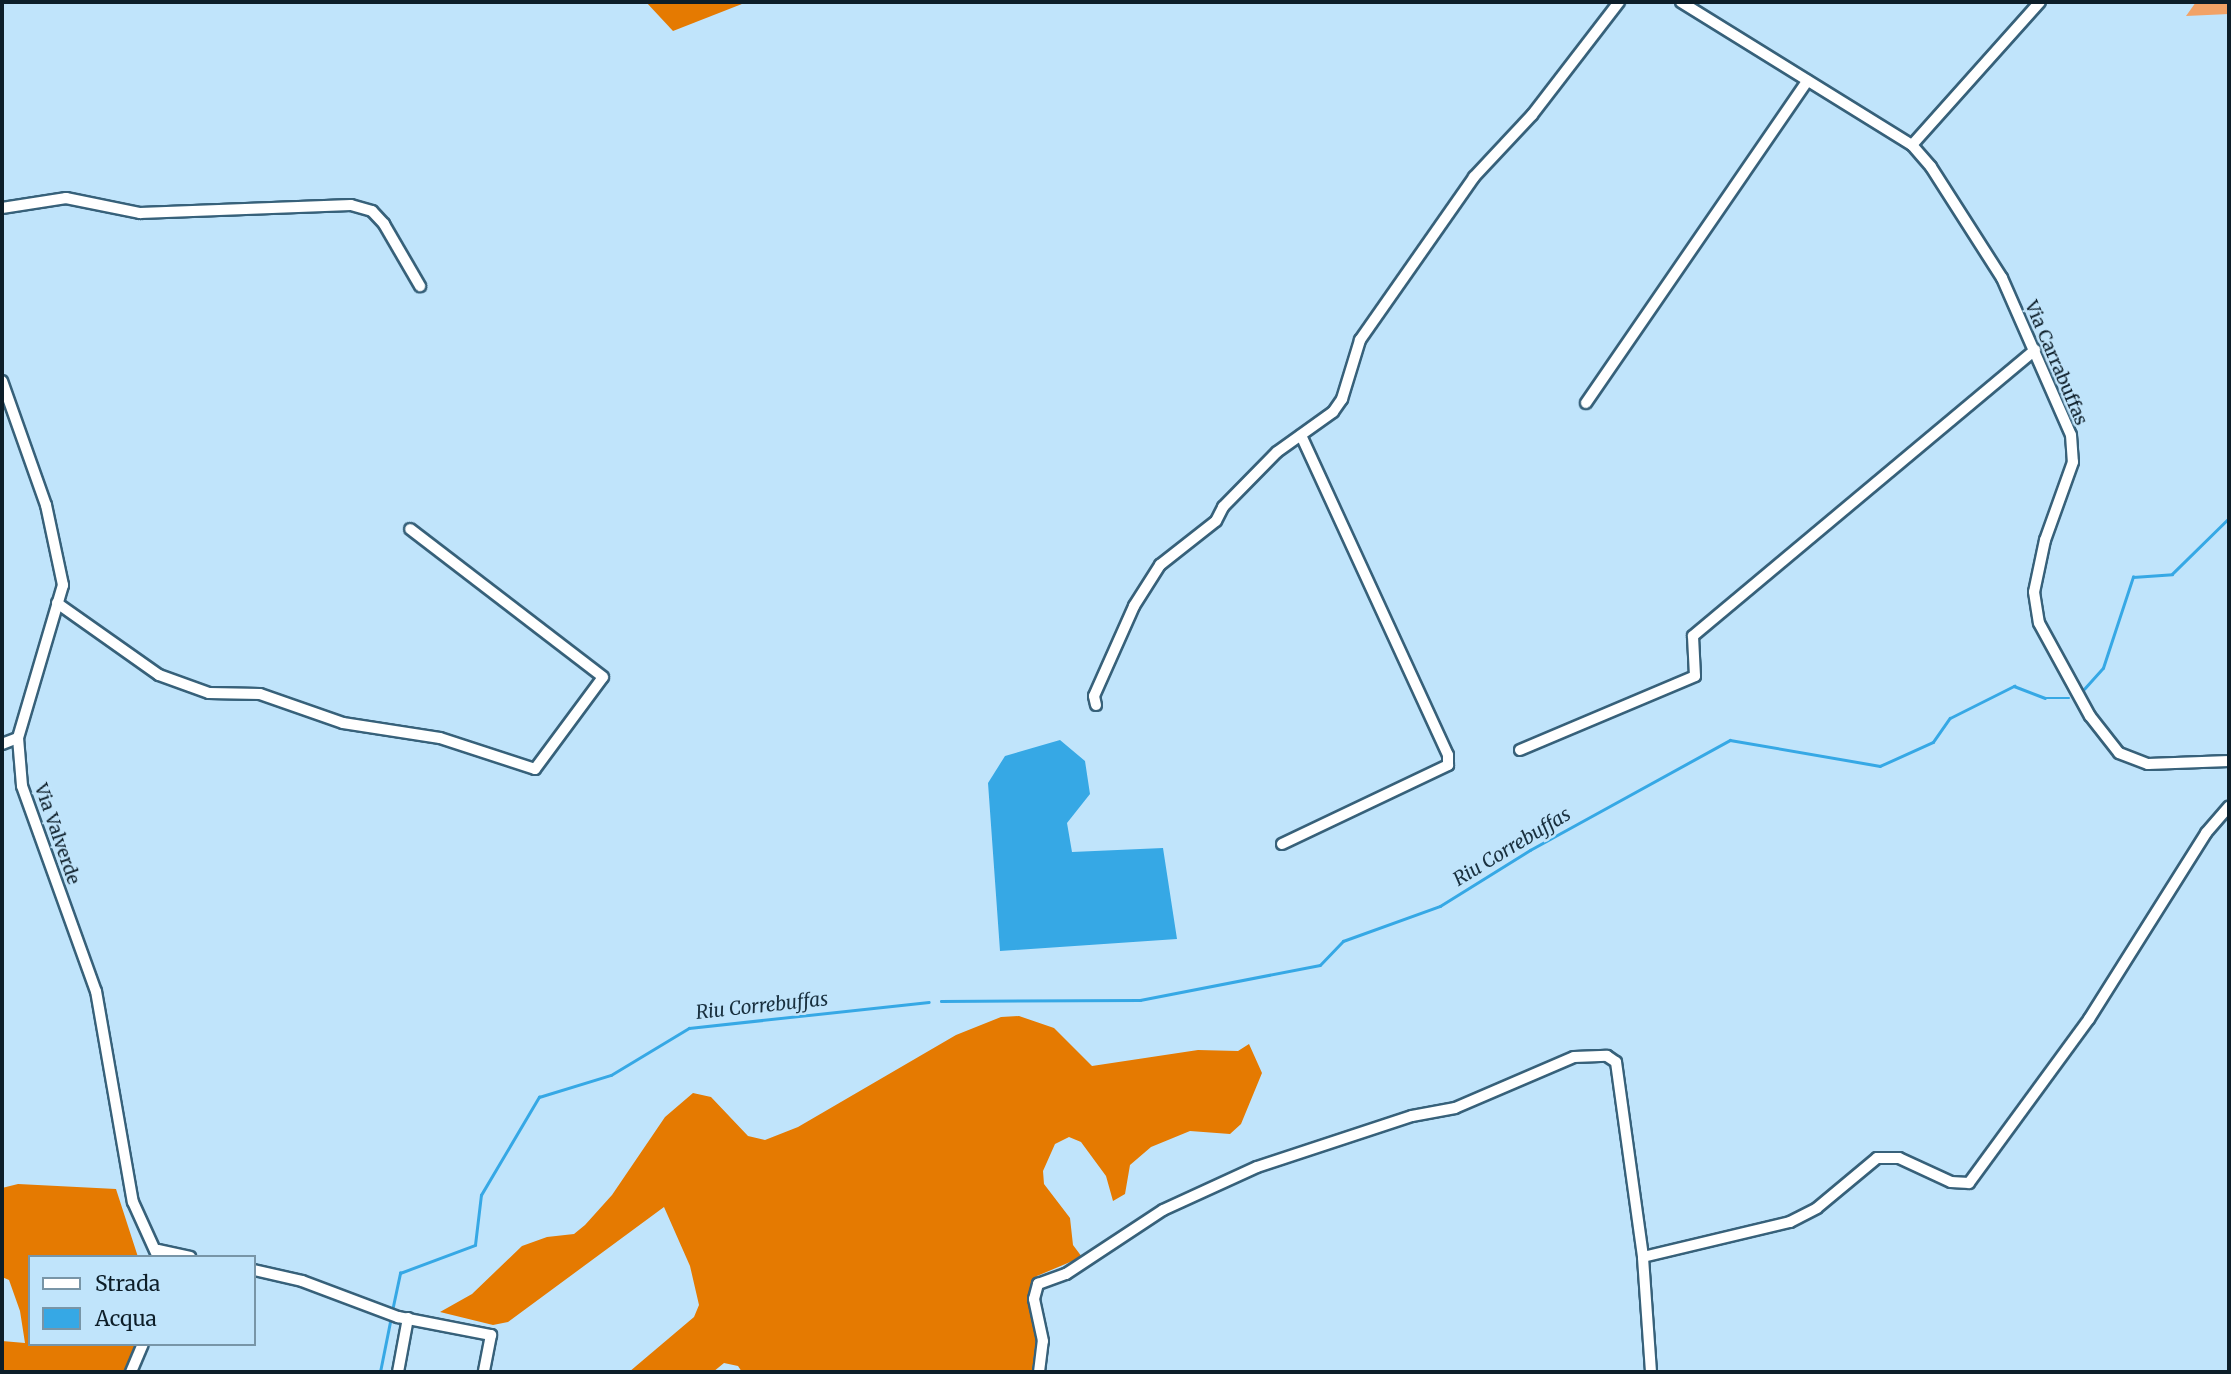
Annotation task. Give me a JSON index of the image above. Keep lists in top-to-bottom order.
{
  "streets": {
    "street": ["Via Carrabuffas", "Via Valverde"]
  },
  "water": ["Riu Correbuffas"],
  "legend": ["Strada", "Acqua"]
}
